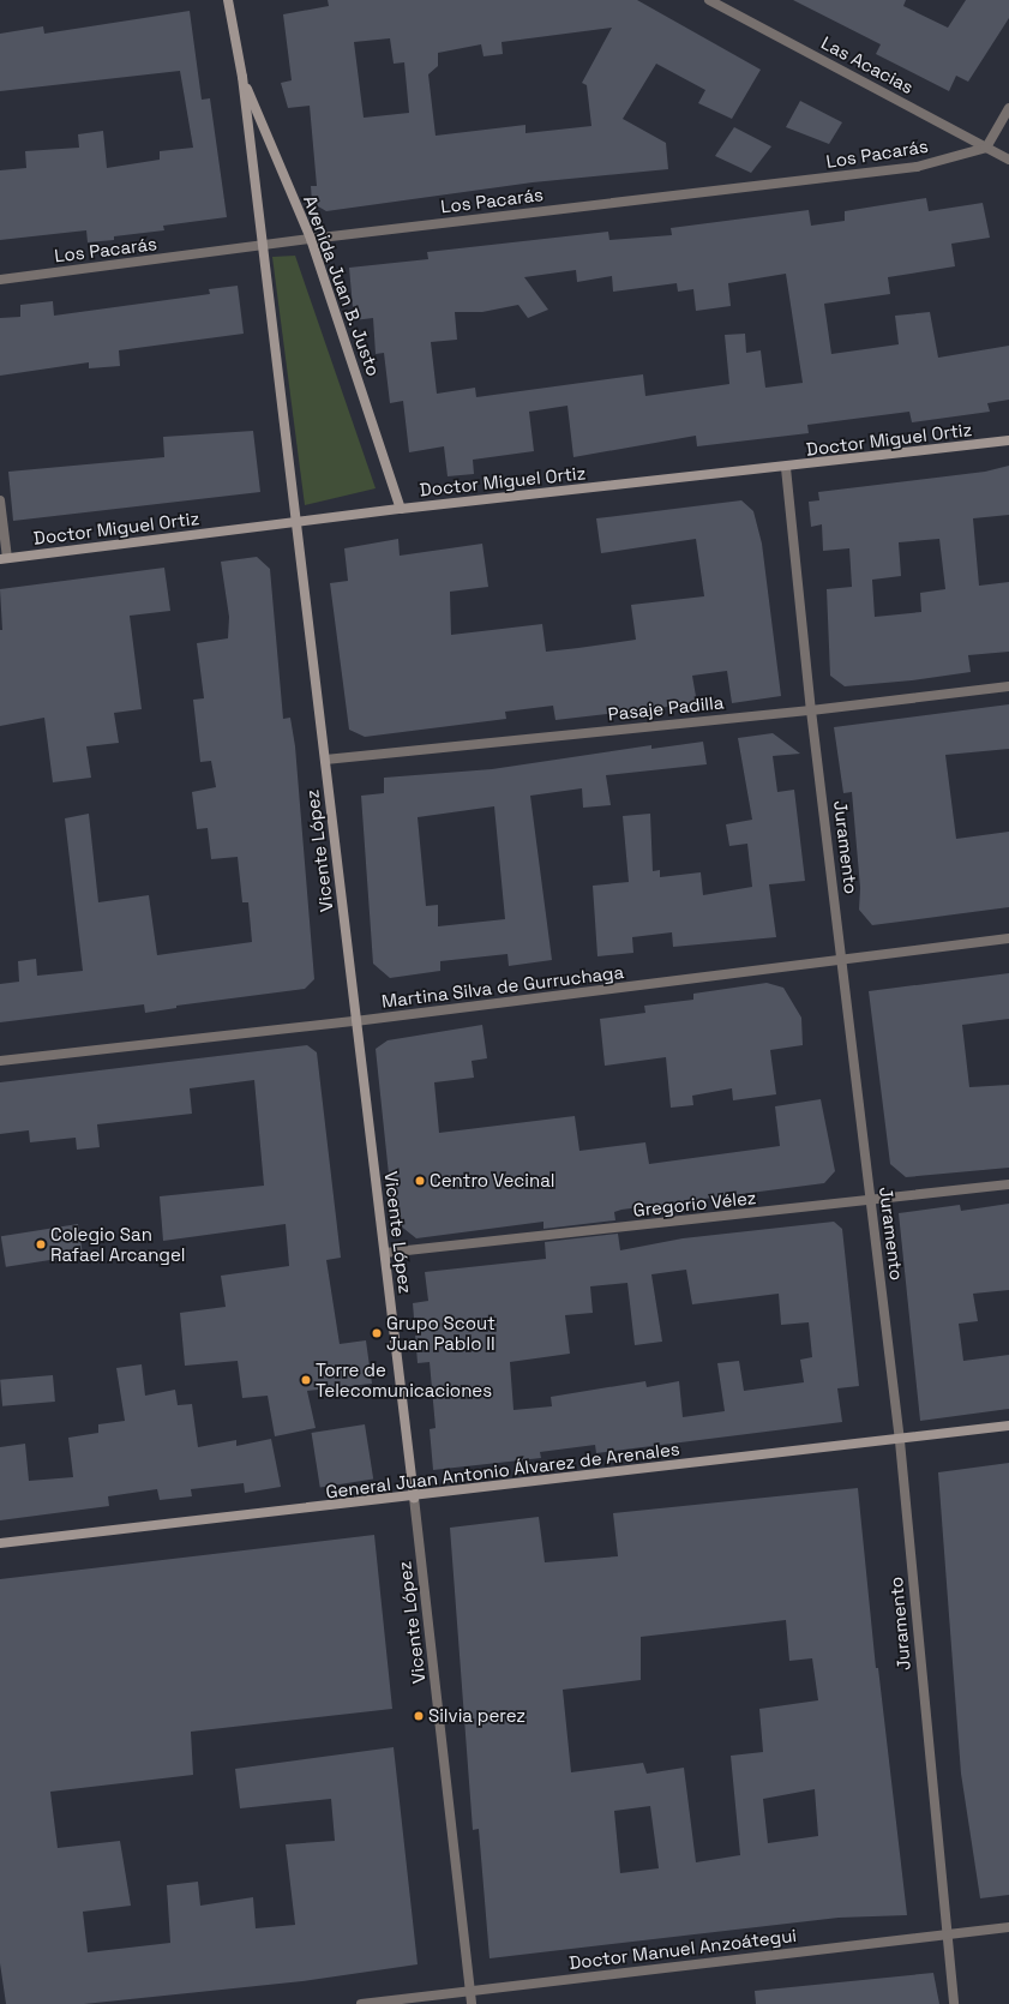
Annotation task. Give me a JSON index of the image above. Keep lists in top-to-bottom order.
{
  "streets": {
    "street": [
      "Las Acacias",
      "Los Pacarás",
      "Avenida Juan B. Justo",
      "Doctor Miguel Ortiz",
      "Pasaje Padilla",
      "Juramento",
      "Vicente López",
      "Martina Silva de Gurruchaga",
      "Gregorio Vélez",
      "General Juan Antonio Álvarez de Arenales",
      "Doctor Manuel Anzoátegui"
    ]
  },
  "crossings": [
    ["Las Acacias", "Los Pacarás"],
    ["Los Pacarás", "Avenida Juan B. Justo"],
    ["Avenida Juan B. Justo", "Doctor Miguel Ortiz"],
    ["Avenida Juan B. Justo", "Vicente López"],
    ["Doctor Miguel Ortiz", "Juramento"],
    ["Doctor Miguel Ortiz", "Vicente López"],
    ["Pasaje Padilla", "Juramento"],
    ["Pasaje Padilla", "Vicente López"],
    ["Juramento", "Martina Silva de Gurruchaga"],
    ["Juramento", "Gregorio Vélez"],
    ["Juramento", "General Juan Antonio Álvarez de Arenales"],
    ["Juramento", "Doctor Manuel Anzoátegui"],
    ["Vicente López", "Martina Silva de Gurruchaga"],
    ["Vicente López", "Gregorio Vélez"],
    ["Vicente López", "General Juan Antonio Álvarez de Arenales"],
    ["Vicente López", "Doctor Manuel Anzoátegui"]
  ],
  "places": [
    "Centro Vecinal",
    "Colegio San Rafael Arcangel",
    "Grupo Scout Juan Pablo II",
    "Torre de Telecomunicaciones",
    "Silvia perez"
  ]
}
